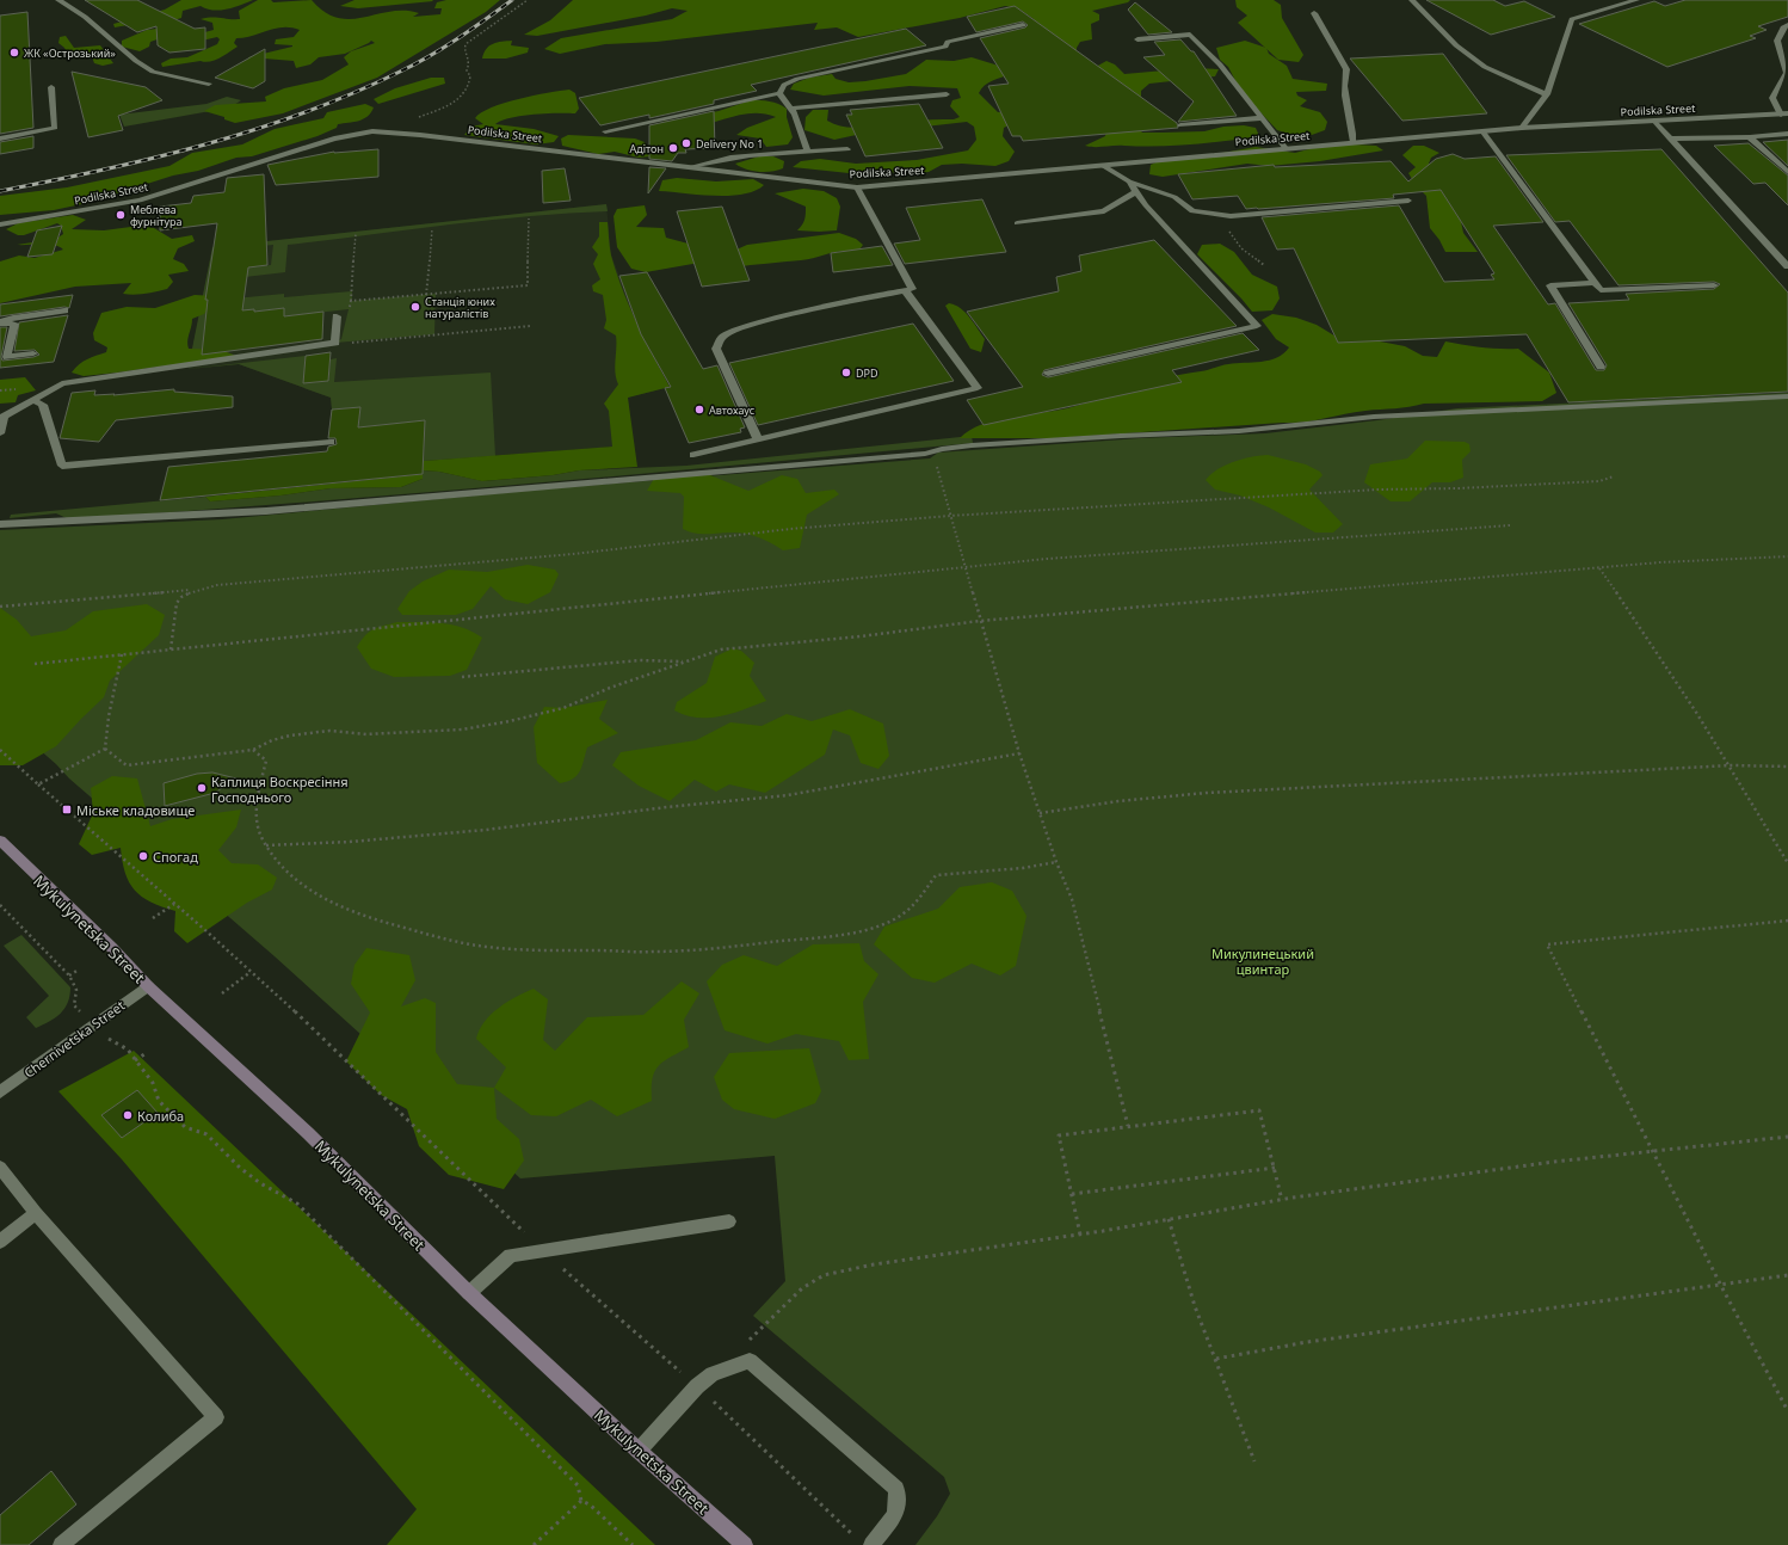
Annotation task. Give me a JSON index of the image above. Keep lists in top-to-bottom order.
{
  "streets": {
    "main road": ["Mykulynetska Street"],
    "street": ["Podilska Street", "Chernivetska Street"]
  },
  "crossings": [
    ["Mykulynetska Street", "Chernivetska Street"]
  ],
  "parks": ["Микулинецький цвинтар"],
  "places": {
    "other": [
      "ЖК «Острозький»",
      "Delivery No 1",
      "Адітон",
      "Меблева фурнітура",
      "Станція юних натуралістів",
      "DPD",
      "Автохаус",
      "Каплиця Воскресіння Господнього",
      "Спогад",
      "Колиба"
    ],
    "transit": ["Міське кладовище"]
  }
}
